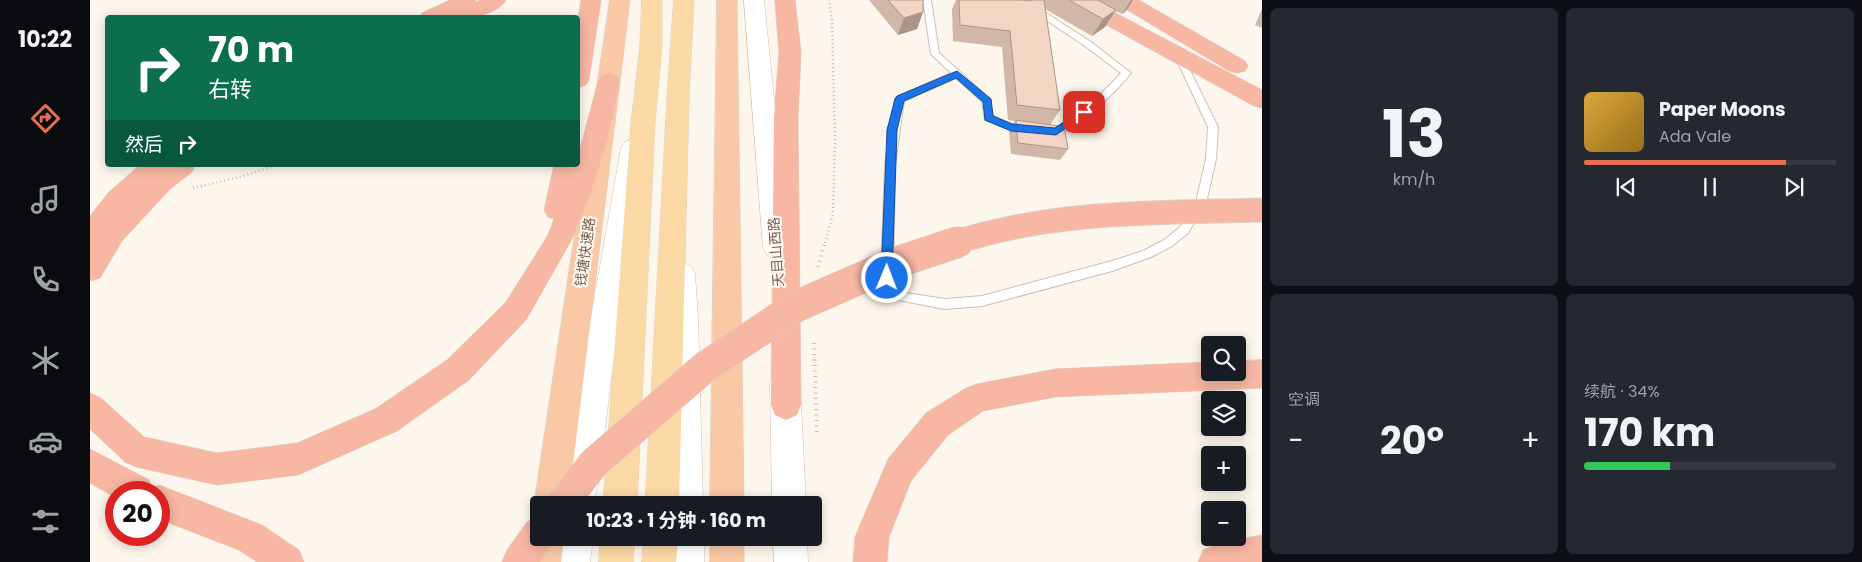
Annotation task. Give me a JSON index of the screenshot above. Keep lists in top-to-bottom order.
{
  "streets": {
    "highway": ["钱塘快速路"],
    "main road": ["天目山西路"]
  },
  "page": {
    "tabs": "10:22",
    "tile": [
      ["13", "km/h"],
      "空调",
      ["续航 · 34%", "170 km"]
    ],
    "turn": ["70 m", "右转"],
    "song": ["Paper Moons", "Ada Vale"],
    "then": "然后",
    "map_buttons": ["+", "−"],
    "heat": ["−", "20°", "+"],
    "limit": "20",
    "trip": "10:23 · 1 分钟 · 160 m"
  }
}
